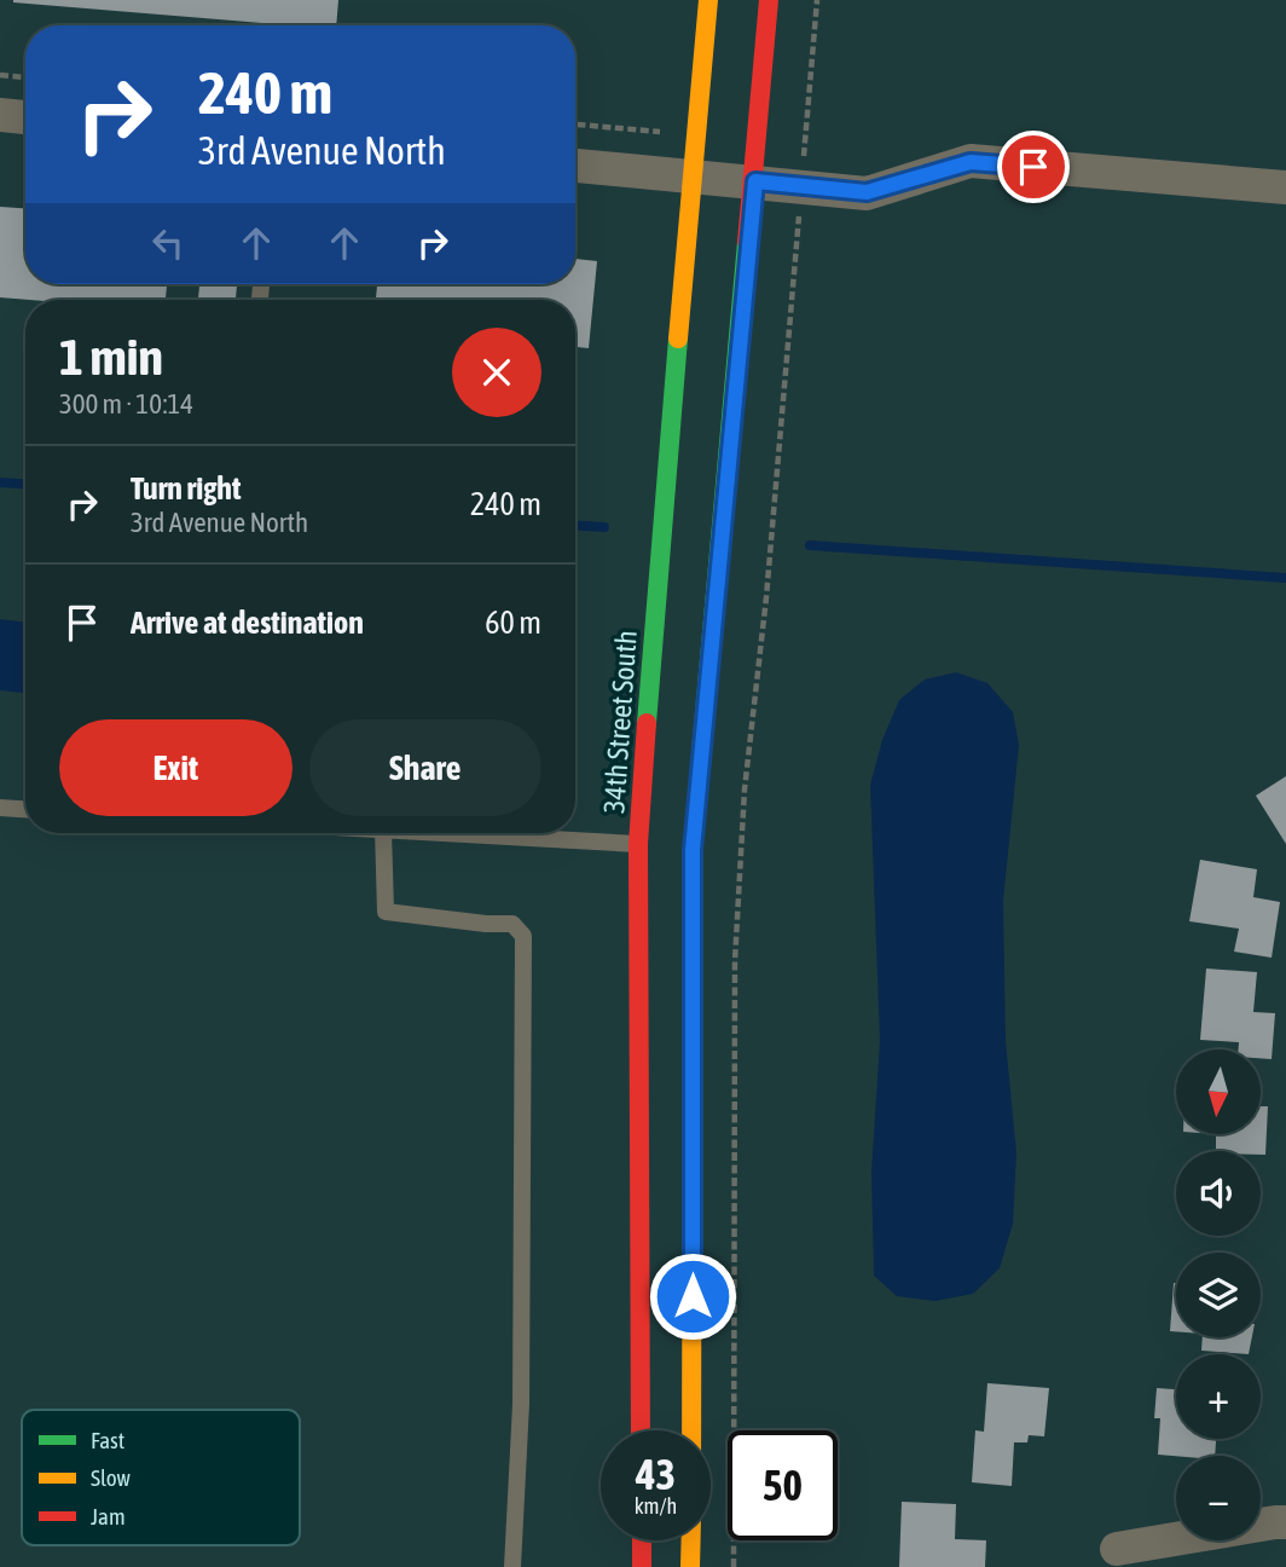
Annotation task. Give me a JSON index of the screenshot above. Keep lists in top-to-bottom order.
{
  "streets": {
    "main road": ["34th Street South"]
  },
  "legend": ["Fast", "Slow", "Jam"],
  "north": "bottom",
  "page": {
    "turn": ["240 m", "3rd Avenue North"],
    "heading": ["1 min", "300 m · 10:14"],
    "list": [
      {
        "name": "Turn right",
        "note": "3rd Avenue North",
        "value": "240 m"
      },
      {
        "name": "Arrive at destination",
        "value": "60 m"
      }
    ],
    "buttons": ["Exit", "Share"],
    "map_buttons": ["+", "−"],
    "speed": "43 km/h",
    "limit": "50"
  }
}
